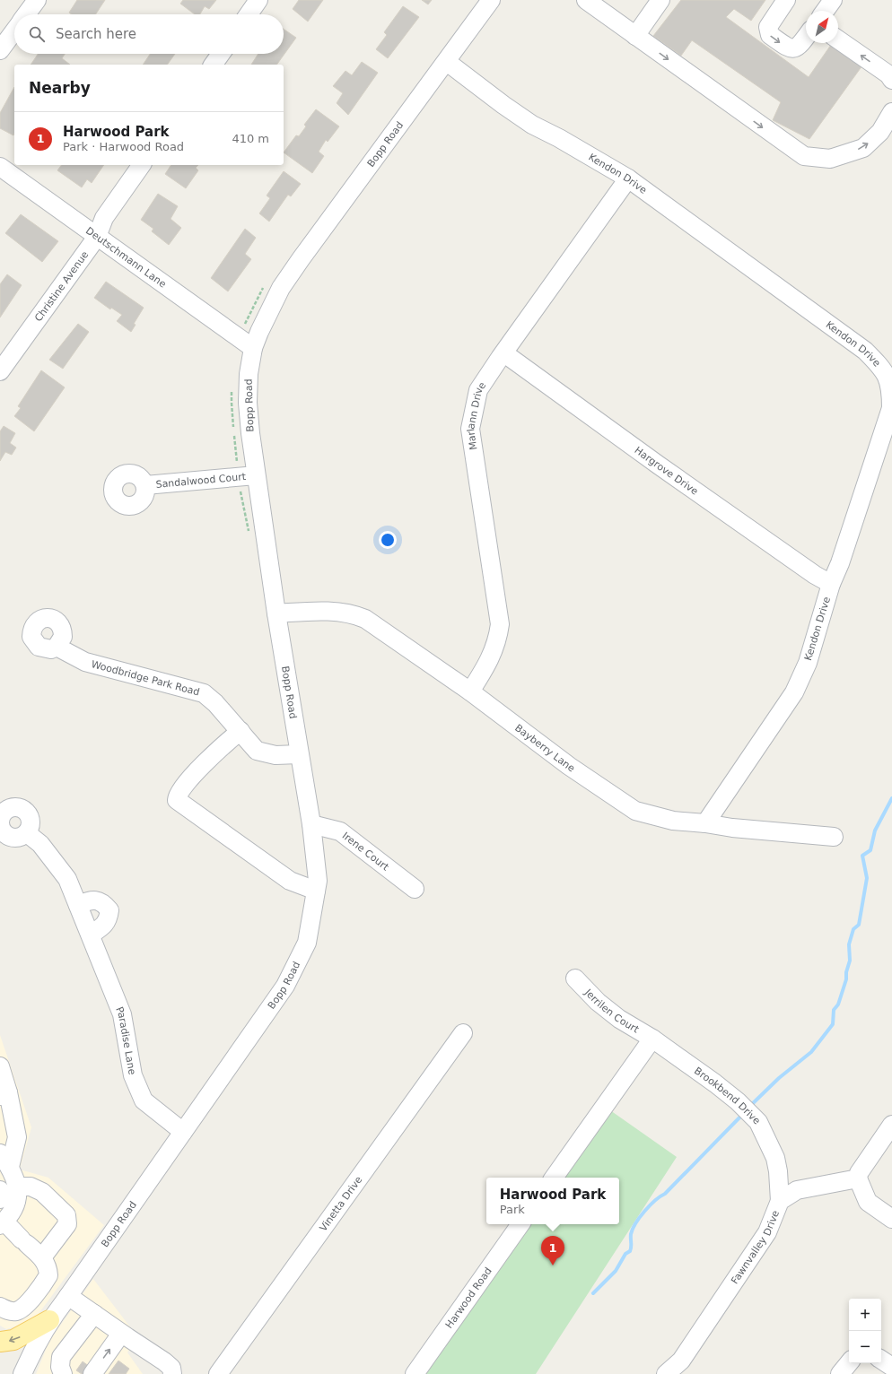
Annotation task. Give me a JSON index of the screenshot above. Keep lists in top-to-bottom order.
{
  "streets": {
    "street": [
      "Bopp Road",
      "Kendon Drive",
      "Deutschmann Lane",
      "Christine Avenue",
      "Marlann Drive",
      "Hargrove Drive",
      "Sandalwood Court",
      "Woodbridge Park Road",
      "Bayberry Lane",
      "Irene Court",
      "Jerrilen Court",
      "Paradise Lane",
      "Brookbend Drive",
      "Vinetta Drive",
      "Fawnvalley Drive",
      "Harwood Road"
    ]
  },
  "crossings": [
    ["Bopp Road", "Kendon Drive"],
    ["Bopp Road", "Deutschmann Lane"],
    ["Bopp Road", "Sandalwood Court"],
    ["Bopp Road", "Woodbridge Park Road"],
    ["Bopp Road", "Bayberry Lane"],
    ["Bopp Road", "Irene Court"],
    ["Bopp Road", "Paradise Lane"],
    ["Kendon Drive", "Marlann Drive"],
    ["Kendon Drive", "Hargrove Drive"],
    ["Kendon Drive", "Bayberry Lane"],
    ["Deutschmann Lane", "Christine Avenue"],
    ["Marlann Drive", "Hargrove Drive"],
    ["Marlann Drive", "Bayberry Lane"],
    ["Jerrilen Court", "Brookbend Drive"],
    ["Brookbend Drive", "Fawnvalley Drive"]
  ],
  "north": "top right",
  "page": {
    "search": "Search here",
    "heading": "Nearby",
    "list": [
      {
        "mark": "1",
        "name": "Harwood Park",
        "note": "Park · Harwood Road",
        "value": "410 m"
      }
    ],
    "popup": ["Harwood Park", "Park"],
    "pins": "1",
    "map_buttons": ["+", "−"]
  }
}
